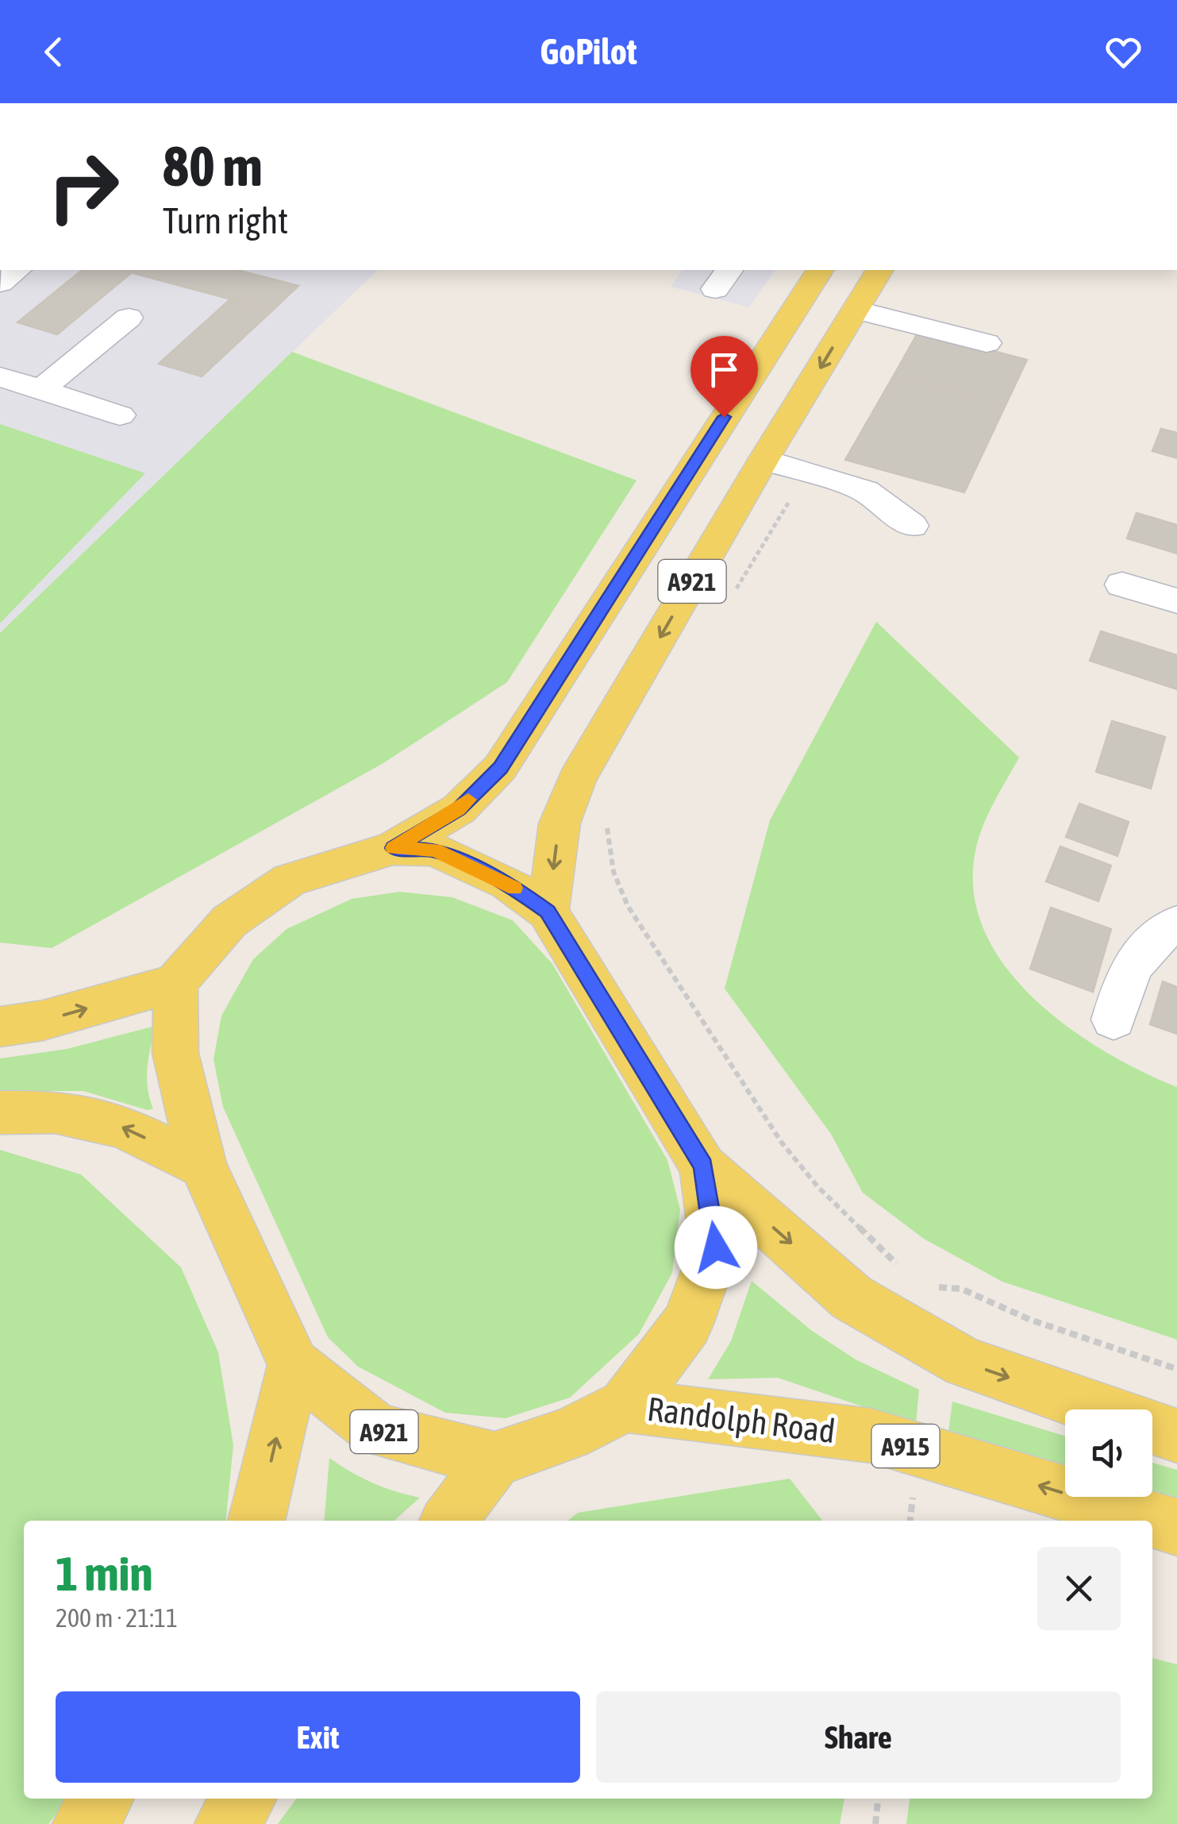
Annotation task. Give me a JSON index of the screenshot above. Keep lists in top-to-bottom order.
{
  "streets": {
    "main road": ["A921", "Randolph Road", "A915"]
  },
  "crossings": [
    ["A921", "Randolph Road"]
  ],
  "page": {
    "header": "GoPilot",
    "turn": ["80 m", "Turn right"],
    "heading": ["1 min", "200 m · 21:11"],
    "buttons": ["Exit", "Share"]
  }
}
